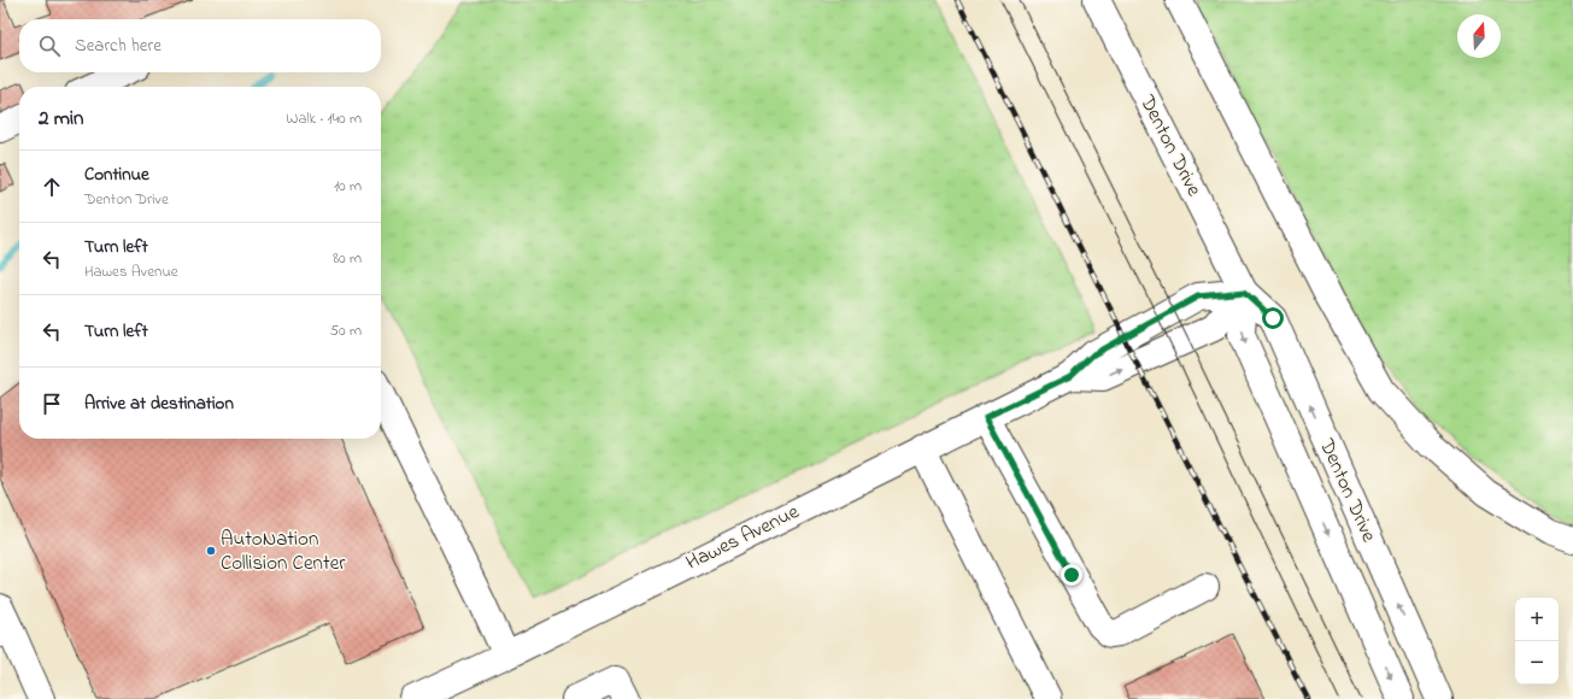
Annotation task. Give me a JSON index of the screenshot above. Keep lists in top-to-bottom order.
{
  "streets": {
    "main road": ["Denton Drive", "Hawes Avenue"]
  },
  "crossings": [
    ["Denton Drive", "Hawes Avenue"]
  ],
  "places": ["AutoNation Collision Center"],
  "north": "top",
  "page": {
    "search": "Search here",
    "heading": ["2 min", "Walk · 140 m"],
    "list": [
      ["Continue", "Denton Drive", "10 m"],
      ["Turn left", "Hawes Avenue", "80 m"],
      ["Turn left", "50 m"],
      "Arrive at destination"
    ],
    "map_buttons": ["+", "−"]
  }
}
